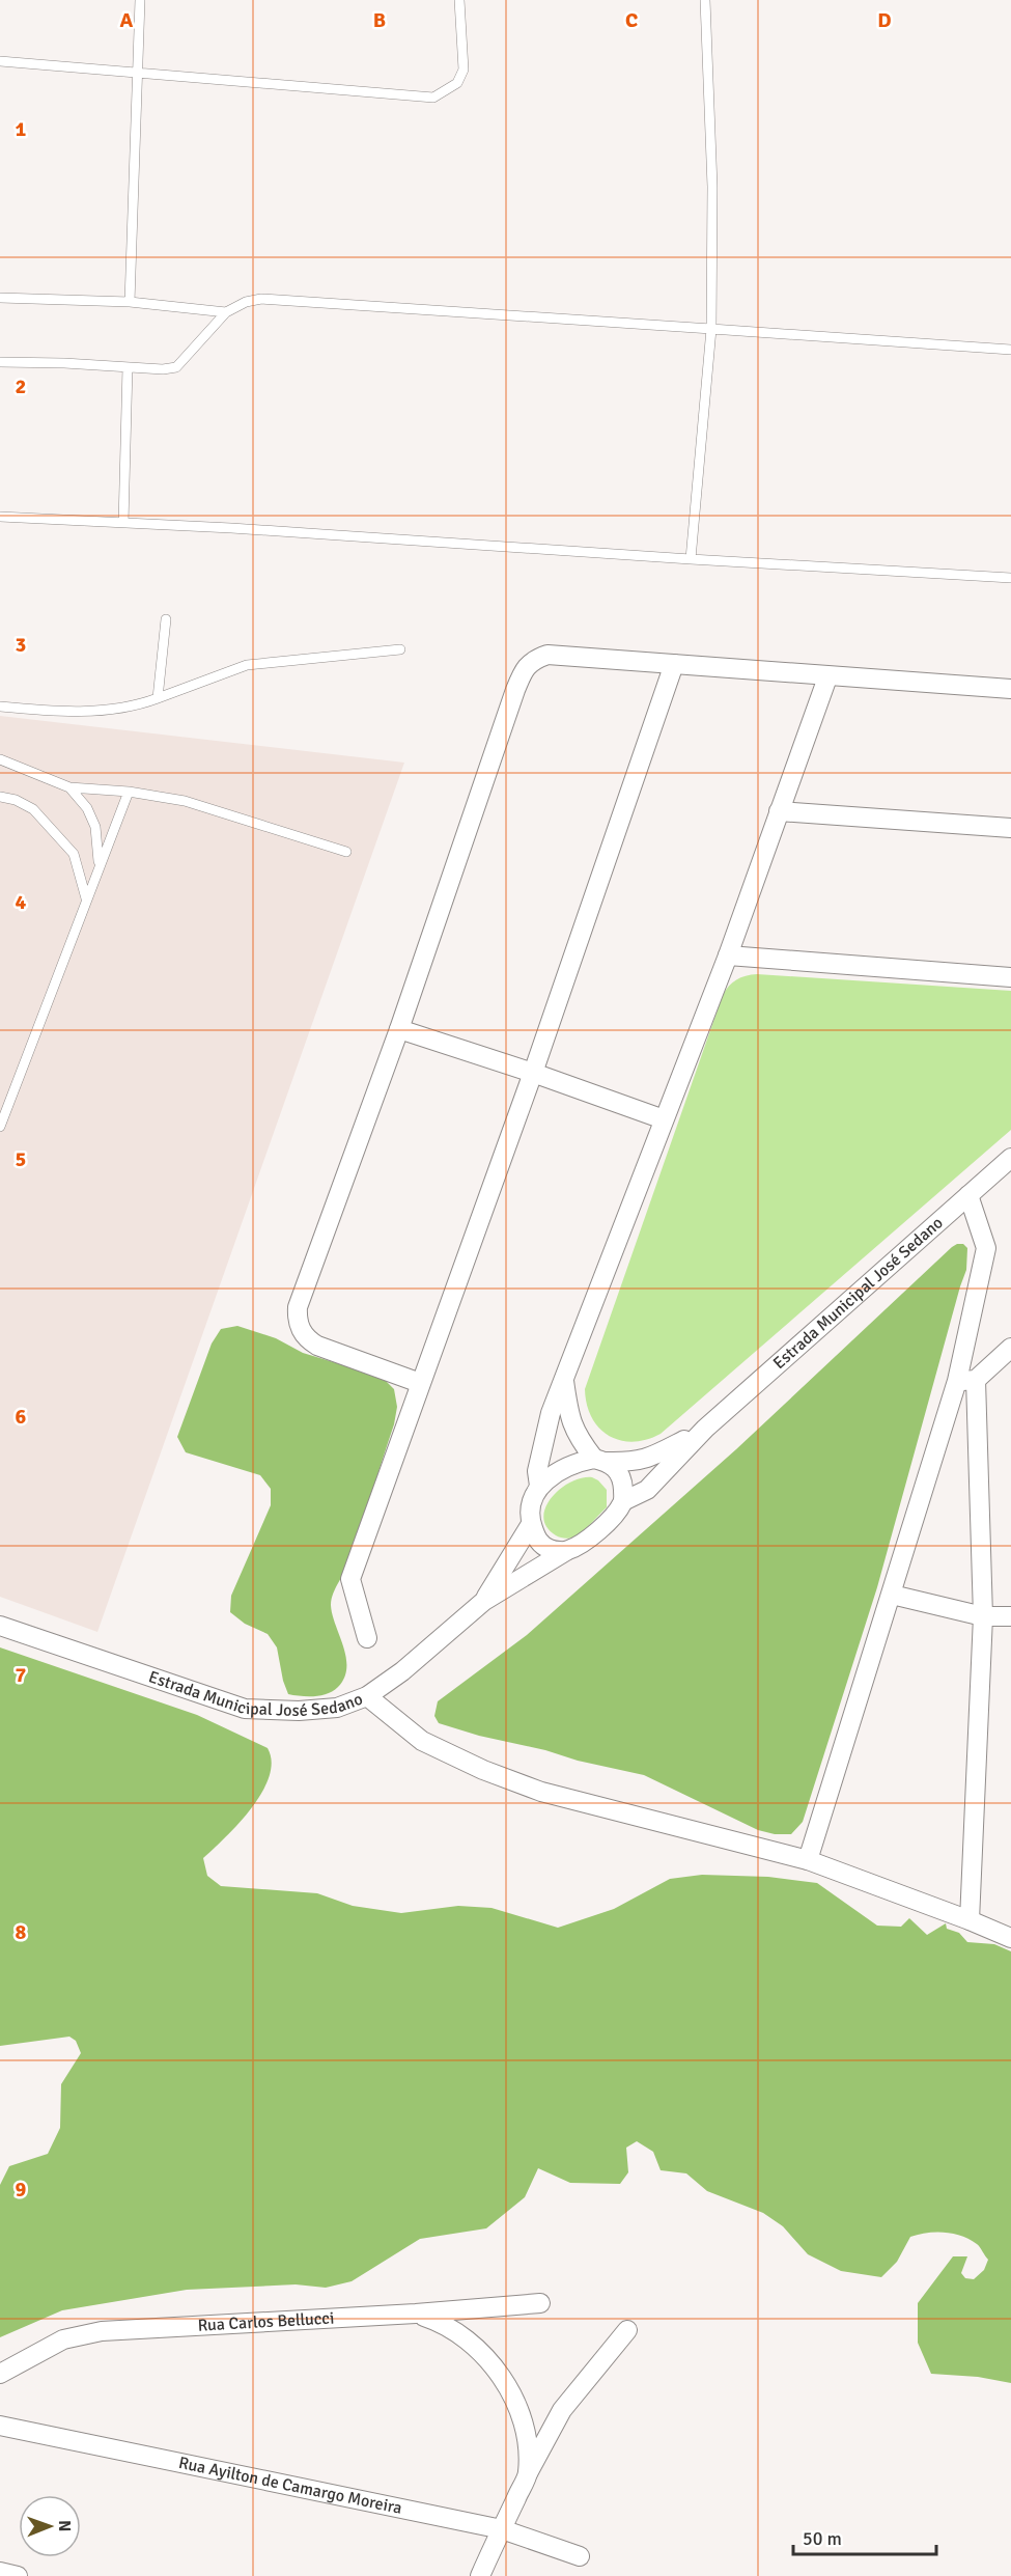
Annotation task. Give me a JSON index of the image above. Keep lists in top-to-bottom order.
{
  "streets": {
    "street": ["Estrada Municipal José Sedano", "Rua Carlos Bellucci", "Rua Ayilton de Camargo Moreira"]
  },
  "scale_bar": "50 m",
  "north": "right",
  "grid": {
    "columns": [
      "A",
      "B",
      "C",
      "D"
    ],
    "rows": [
      "1",
      "2",
      "3",
      "4",
      "5",
      "6",
      "7",
      "8",
      "9"
    ]
  }
}
